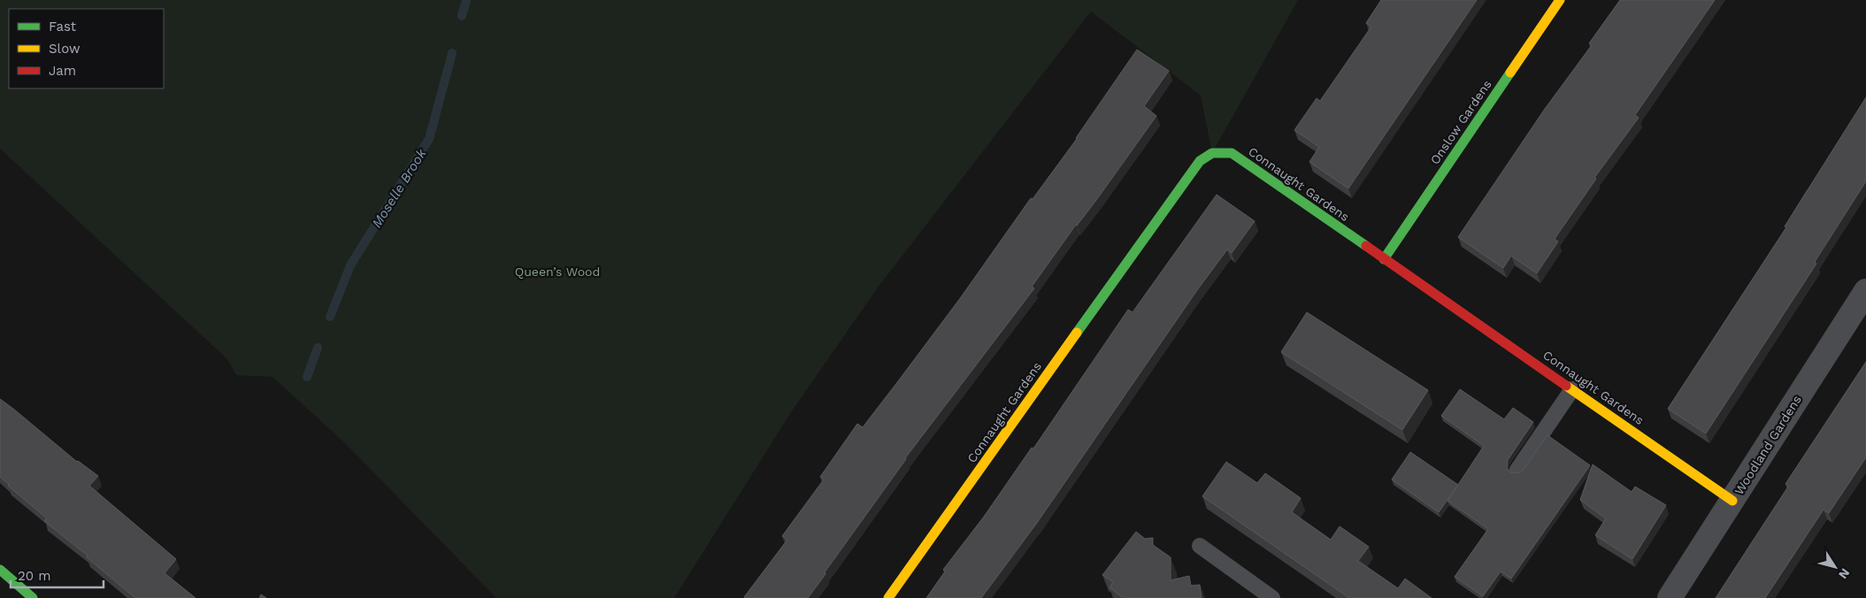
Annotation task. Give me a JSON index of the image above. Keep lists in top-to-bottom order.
{
  "streets": {
    "street": ["Onslow Gardens", "Connaught Gardens", "Woodland Gardens"]
  },
  "crossings": [
    ["Onslow Gardens", "Connaught Gardens"],
    ["Connaught Gardens", "Woodland Gardens"]
  ],
  "water": ["Moselle Brook"],
  "parks": ["Queen’s Wood"],
  "legend": ["Fast", "Slow", "Jam"],
  "scale_bar": "20 m",
  "north": "bottom right"
}
